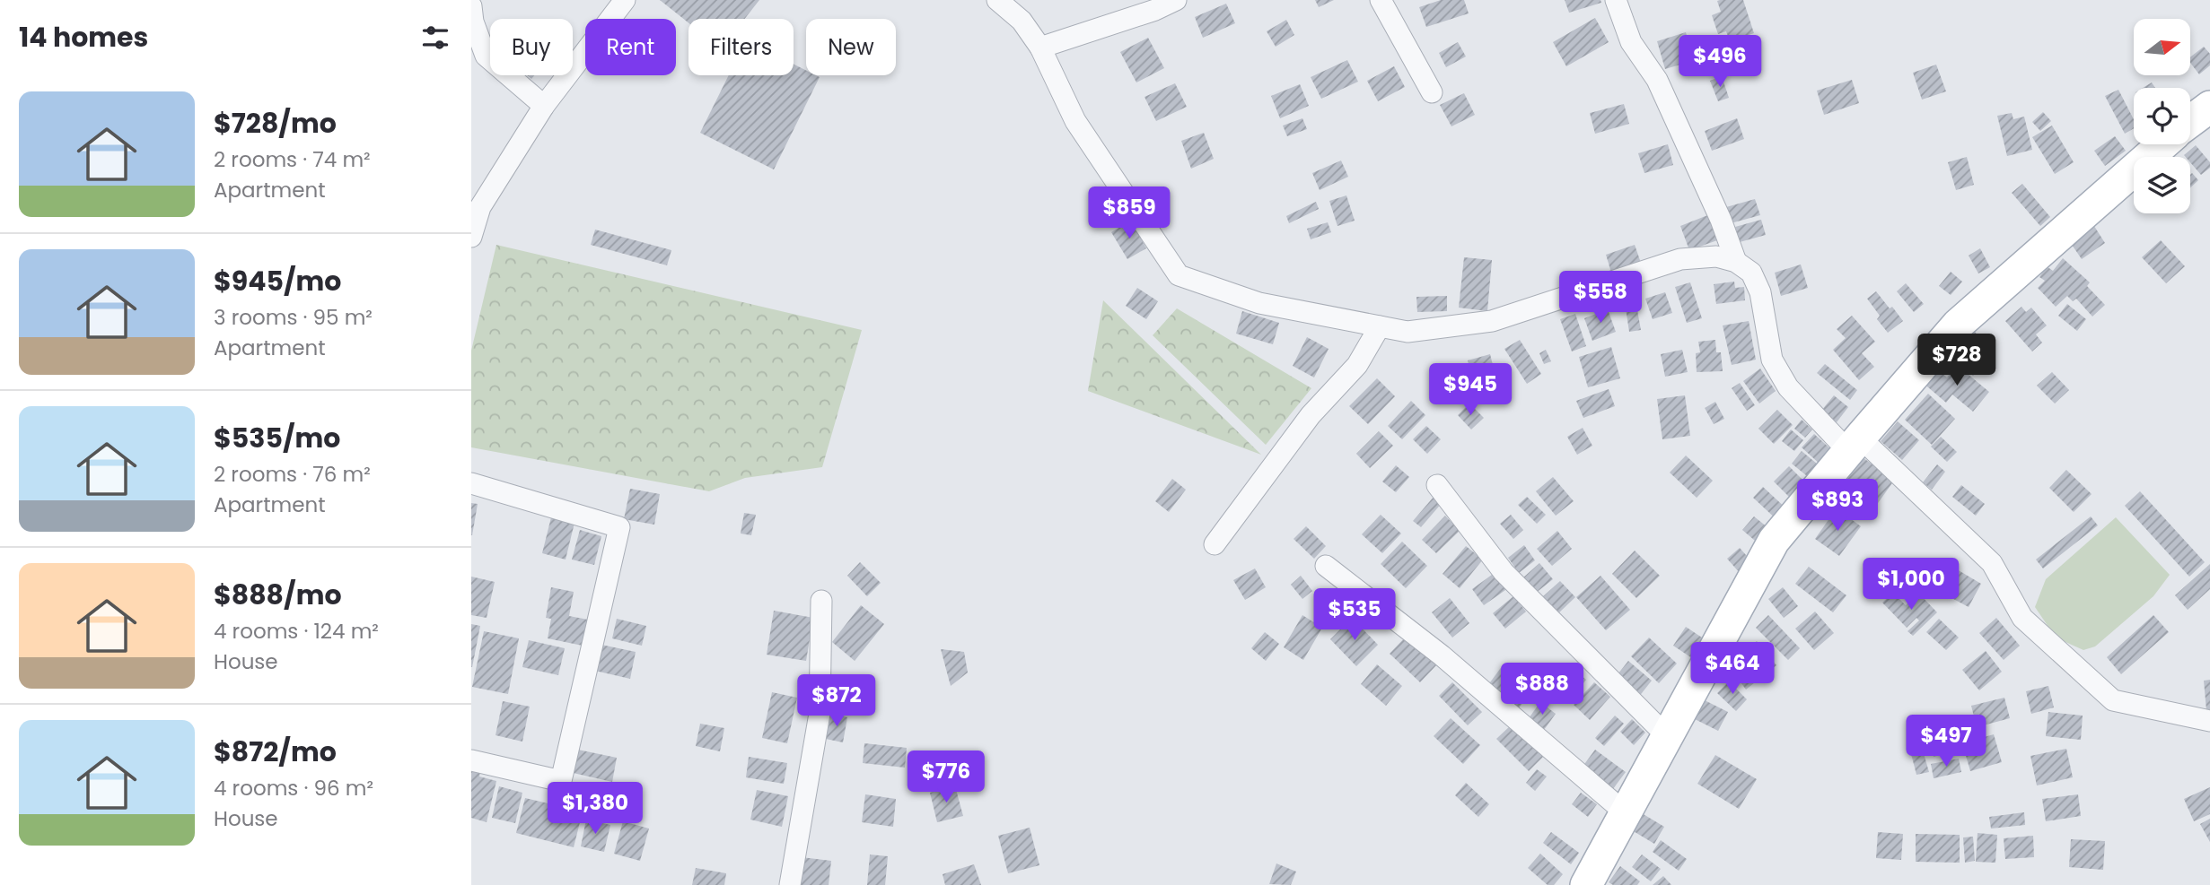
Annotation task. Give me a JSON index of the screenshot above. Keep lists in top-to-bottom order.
{
  "north": "right",
  "page": {
    "heading": "14 homes",
    "chip": [
      "Buy",
      "Rent",
      "Filters",
      "New"
    ],
    "price": [
      "$496",
      "$859",
      "$558",
      "$728",
      "$945",
      "$893",
      "$1,000",
      "$535",
      "$464",
      "$888",
      "$872",
      "$497",
      "$776",
      "$1,380"
    ],
    "list": [
      {
        "name": "$728/mo",
        "note": "2 rooms · 74 m² · Apartment"
      },
      {
        "name": "$945/mo",
        "note": "3 rooms · 95 m² · Apartment"
      },
      {
        "name": "$535/mo",
        "note": "2 rooms · 76 m² · Apartment"
      },
      {
        "name": "$888/mo",
        "note": "4 rooms · 124 m² · House"
      },
      {
        "name": "$872/mo",
        "note": "4 rooms · 96 m² · House"
      }
    ]
  }
}
